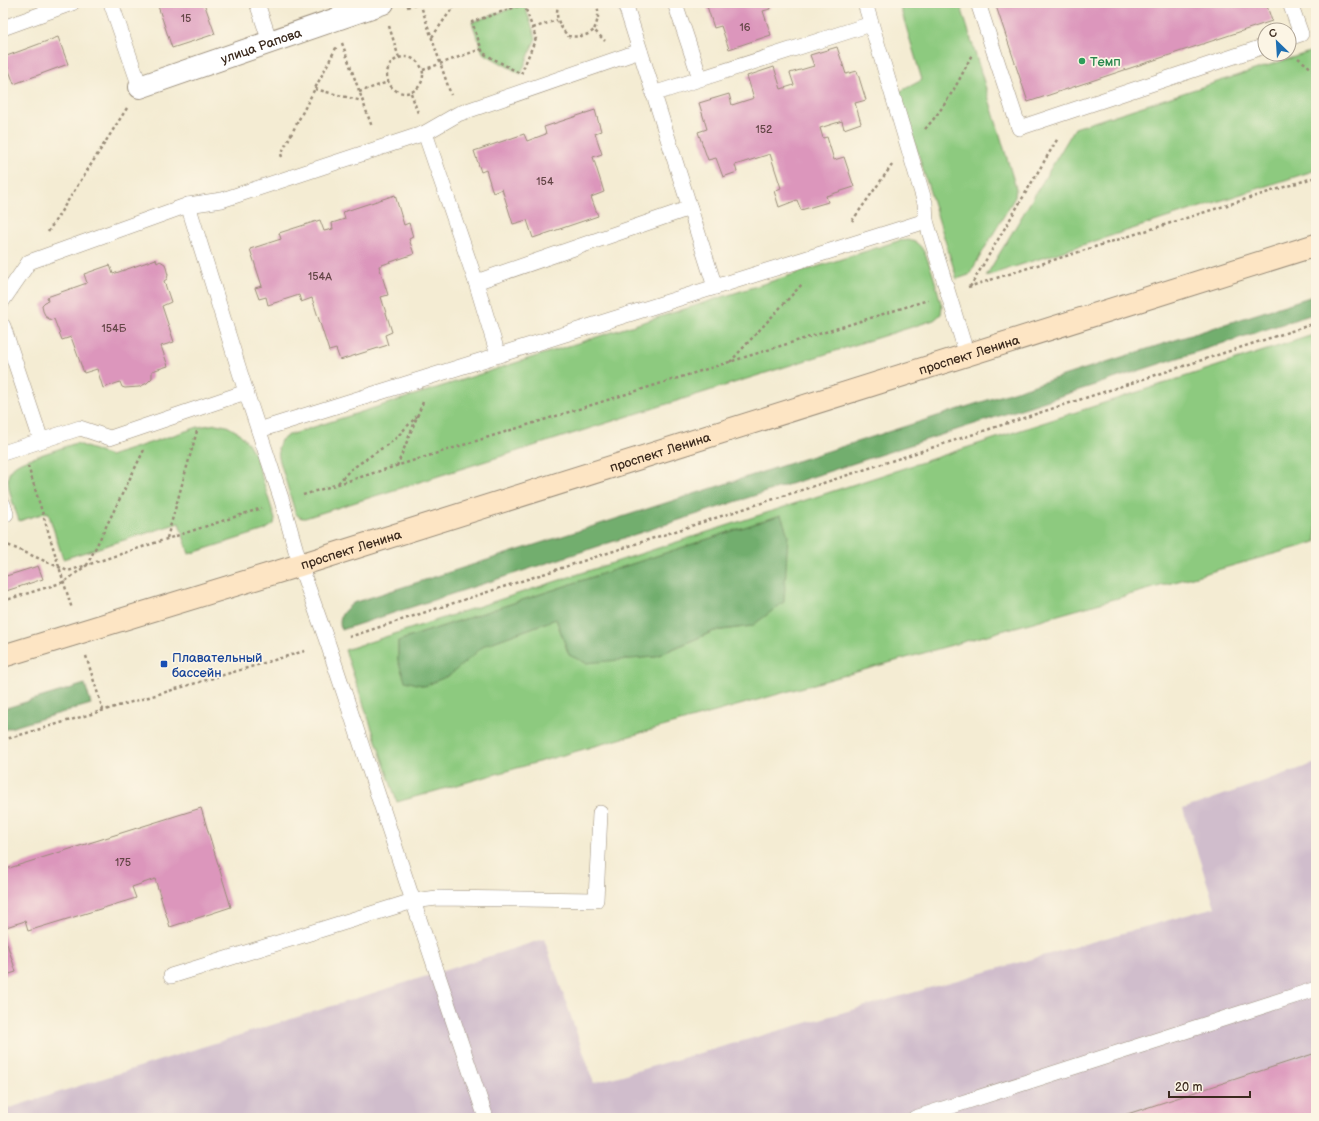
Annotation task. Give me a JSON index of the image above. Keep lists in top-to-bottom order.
{
  "streets": {
    "main road": ["проспект Ленина"],
    "street": ["улица Рапова"]
  },
  "places": {
    "other": ["Темп"],
    "transit": ["Плавательный бассейн"]
  },
  "house_numbers": [
    "15",
    "16",
    "152",
    "154",
    "154А",
    "154Б",
    "175"
  ],
  "scale_bar": "20 m",
  "north": "top left"
}
